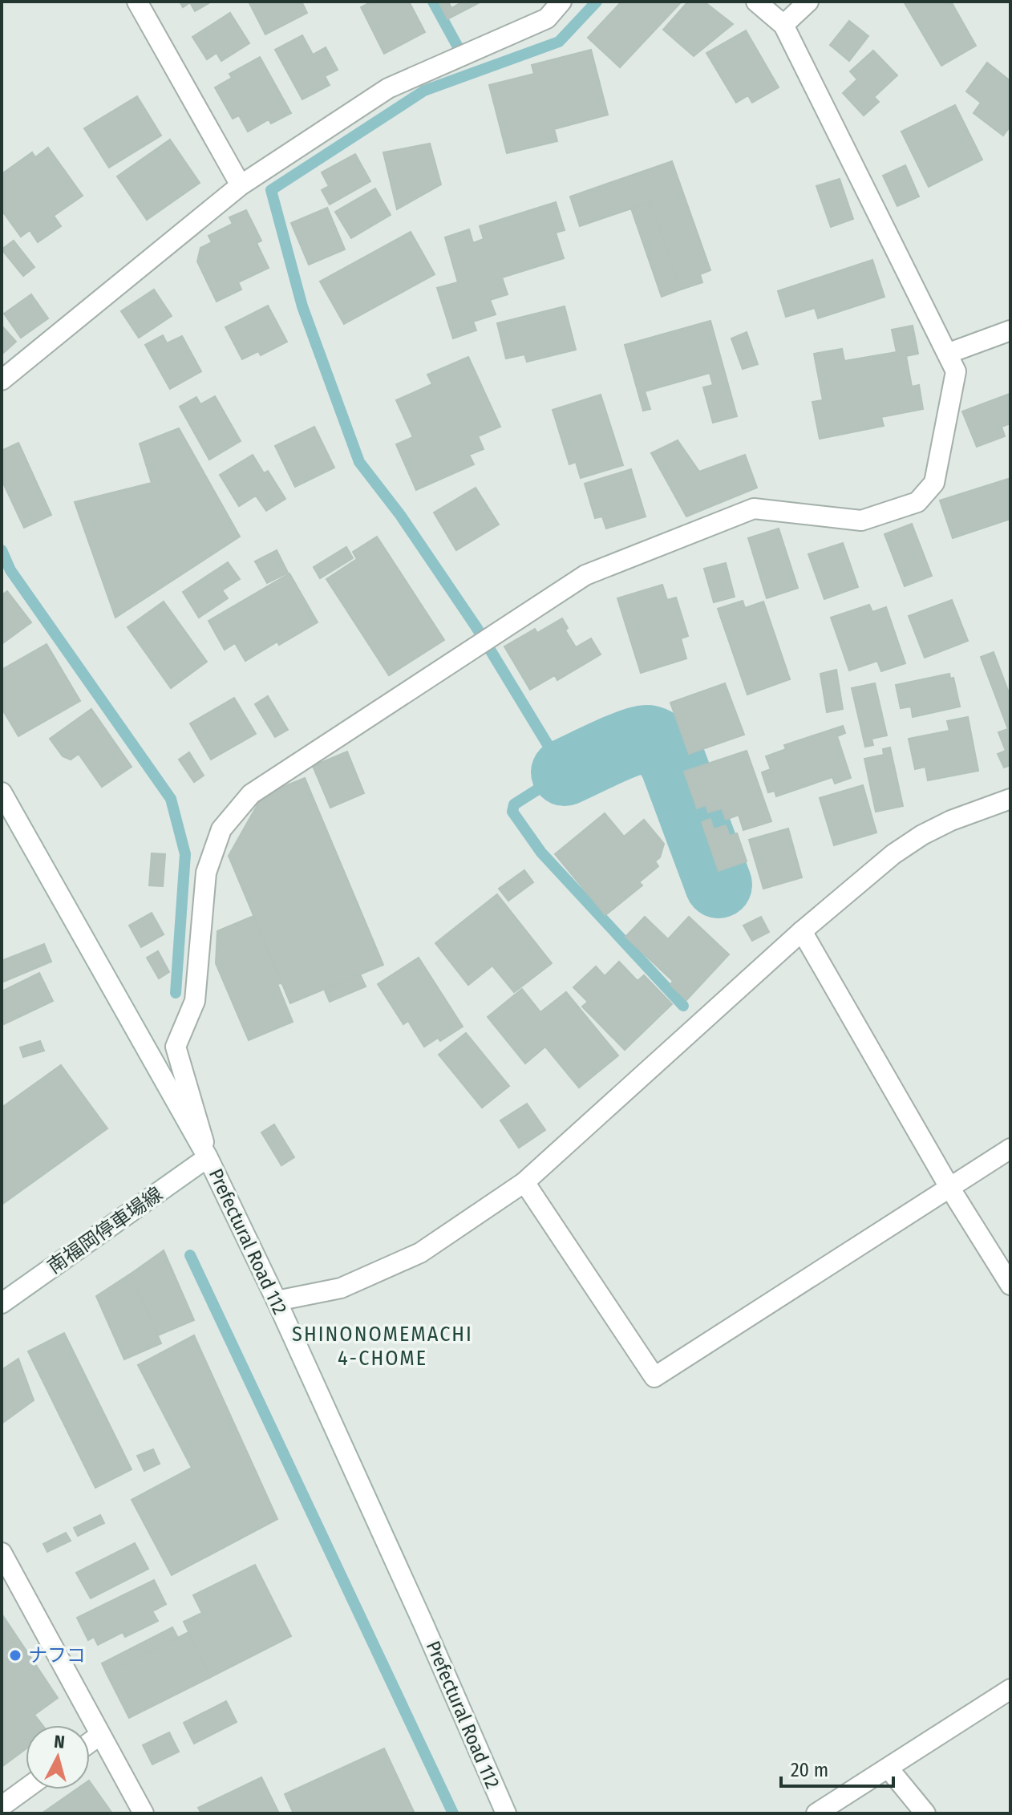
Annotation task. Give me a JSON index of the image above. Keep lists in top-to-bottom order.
{
  "streets": {
    "street": ["南福岡停車場線", "Prefectural Road 112"]
  },
  "crossings": [
    ["南福岡停車場線", "Prefectural Road 112"]
  ],
  "districts": ["SHINONOMEMACHI 4-CHOME"],
  "places": ["ナフコ"],
  "scale_bar": "20 m",
  "north": "top"
}
